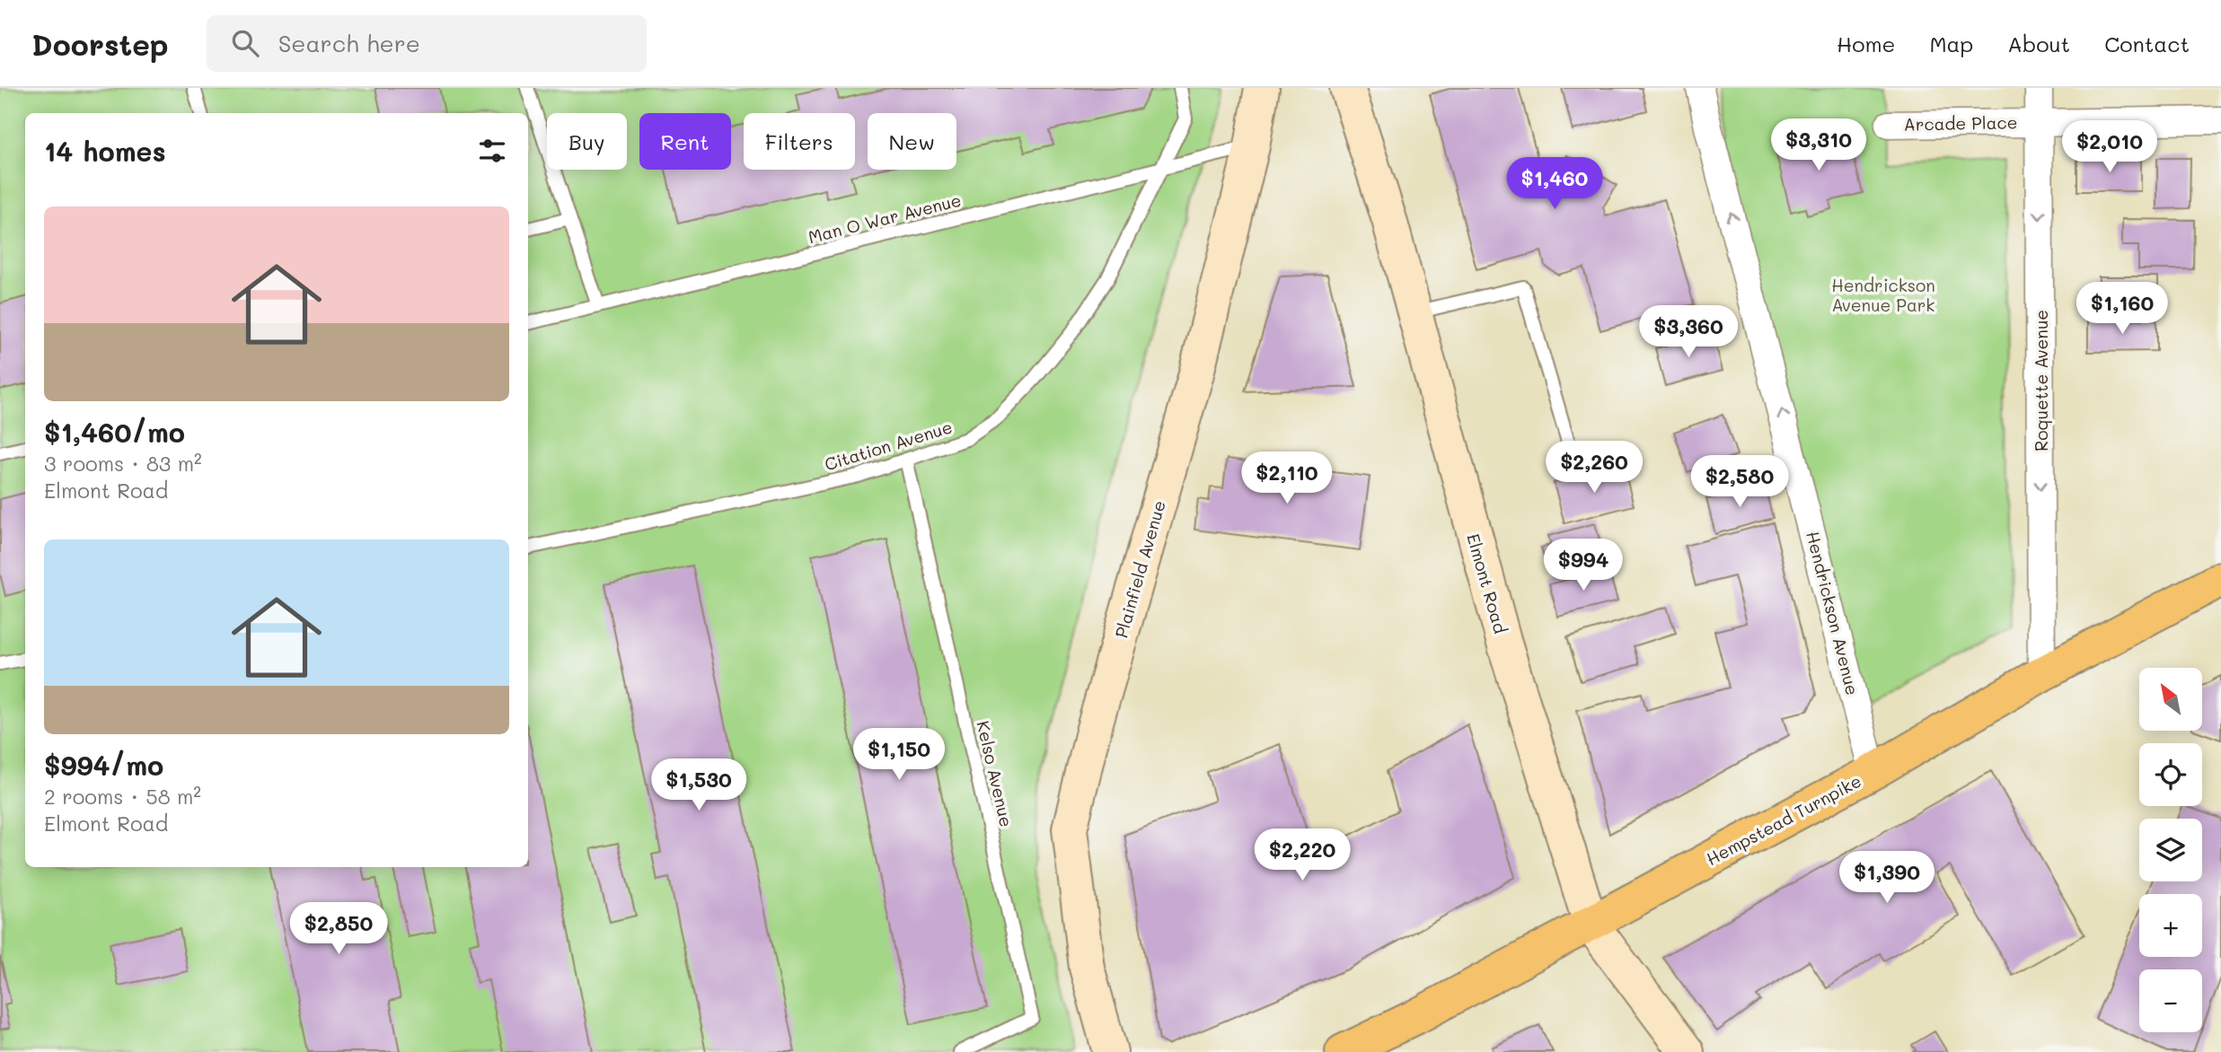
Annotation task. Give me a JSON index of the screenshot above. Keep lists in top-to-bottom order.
{
  "streets": {
    "main road": ["Plainfield Avenue", "Elmont Road", "Hempstead Turnpike"],
    "street": ["Arcade Place", "Roquette Avenue", "Hendrickson Avenue"],
    "lane": ["Man O War Avenue", "Citation Avenue", "Kelso Avenue"]
  },
  "crossings": [
    ["Arcade Place", "Roquette Avenue"],
    ["Man O War Avenue", "Citation Avenue"],
    ["Man O War Avenue", "Plainfield Avenue"],
    ["Roquette Avenue", "Hempstead Turnpike"],
    ["Citation Avenue", "Kelso Avenue"],
    ["Elmont Road", "Hempstead Turnpike"],
    ["Hendrickson Avenue", "Hempstead Turnpike"]
  ],
  "one_way": ["Roquette Avenue", "Hendrickson Avenue"],
  "parks": ["Hendrickson Avenue Park"],
  "north": "top left",
  "page": {
    "header": "Doorstep",
    "search": "Search here",
    "nav": [
      "Home",
      "Map",
      "About",
      "Contact"
    ],
    "chip": [
      "Buy",
      "Rent",
      "Filters",
      "New"
    ],
    "heading": "14 homes",
    "price": [
      "$3,310",
      "$2,010",
      "$1,460",
      "$1,160",
      "$3,360",
      "$2,260",
      "$2,110",
      "$2,580",
      "$994",
      "$1,150",
      "$1,530",
      "$2,220",
      "$1,390",
      "$2,850"
    ],
    "list": [
      {
        "name": "$1,460/mo",
        "note": "3 rooms · 83 m² · Elmont Road"
      },
      {
        "name": "$994/mo",
        "note": "2 rooms · 58 m² · Elmont Road"
      }
    ],
    "map_buttons": ["+", "−"]
  }
}
